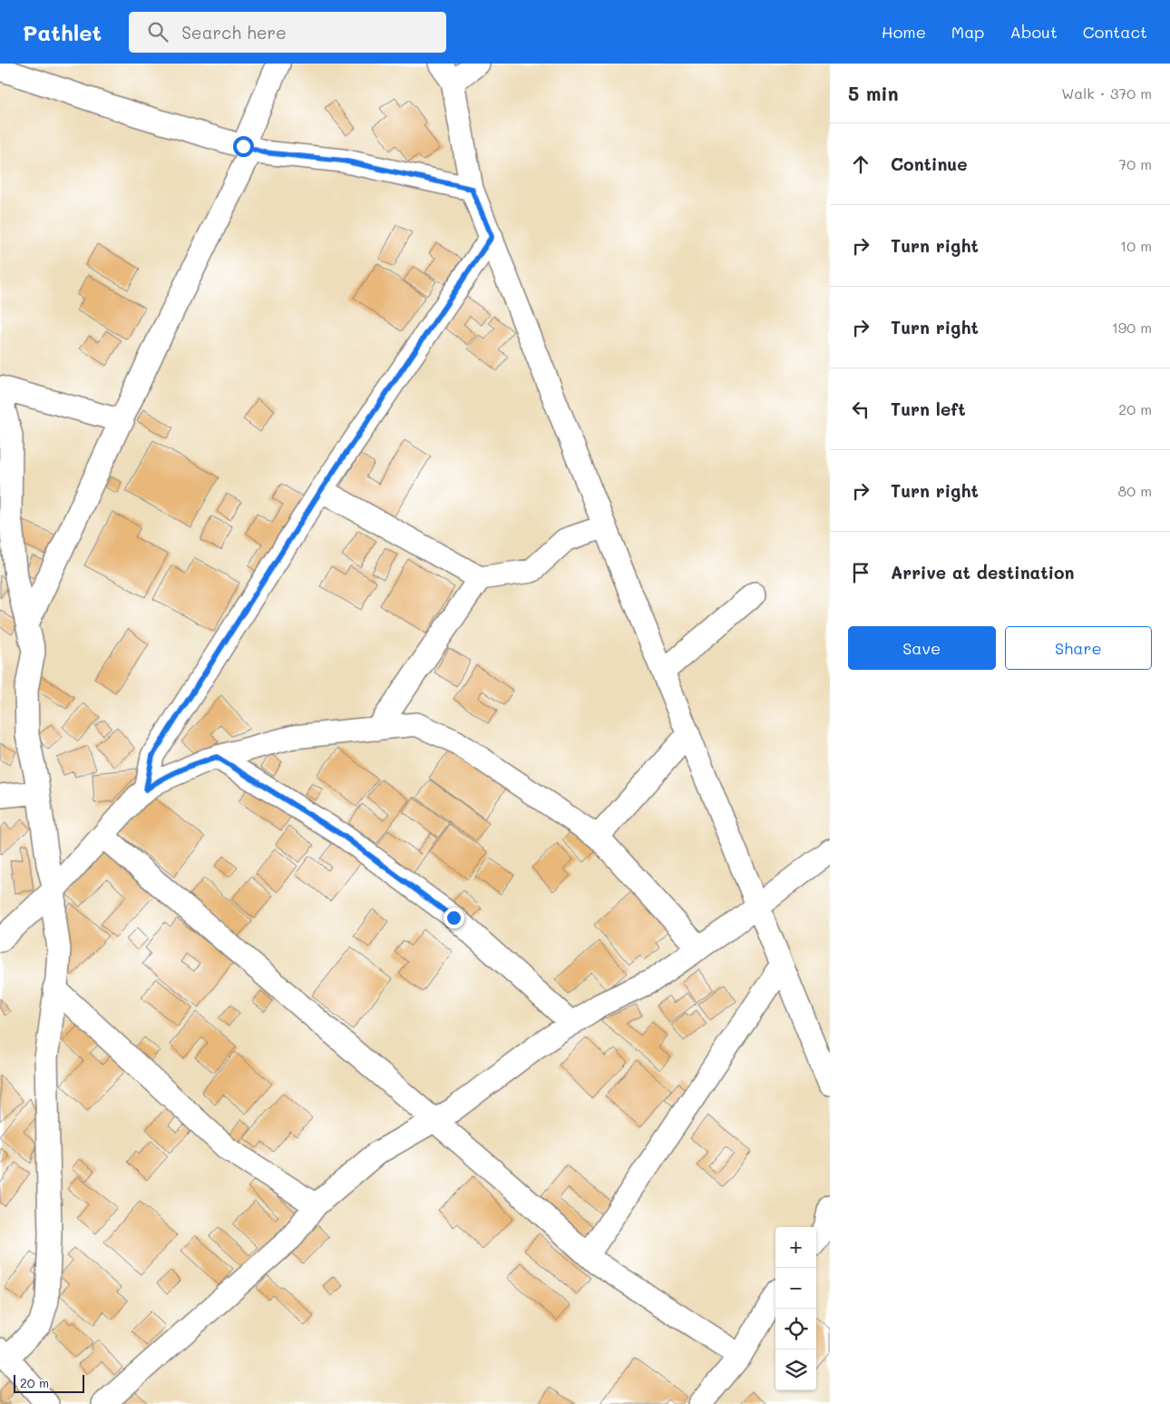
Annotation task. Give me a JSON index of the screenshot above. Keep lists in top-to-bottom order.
{
  "scale_bar": "20 m",
  "page": {
    "header": "Pathlet",
    "search": "Search here",
    "nav": [
      "Home",
      "Map",
      "About",
      "Contact"
    ],
    "heading": ["5 min", "Walk · 370 m"],
    "list": [
      ["Continue", "70 m"],
      ["Turn right", "10 m"],
      ["Turn right", "190 m"],
      ["Turn left", "20 m"],
      ["Turn right", "80 m"],
      "Arrive at destination"
    ],
    "buttons": ["Save", "Share"],
    "map_buttons": ["+", "−"],
    "scale": "20 m"
  }
}
